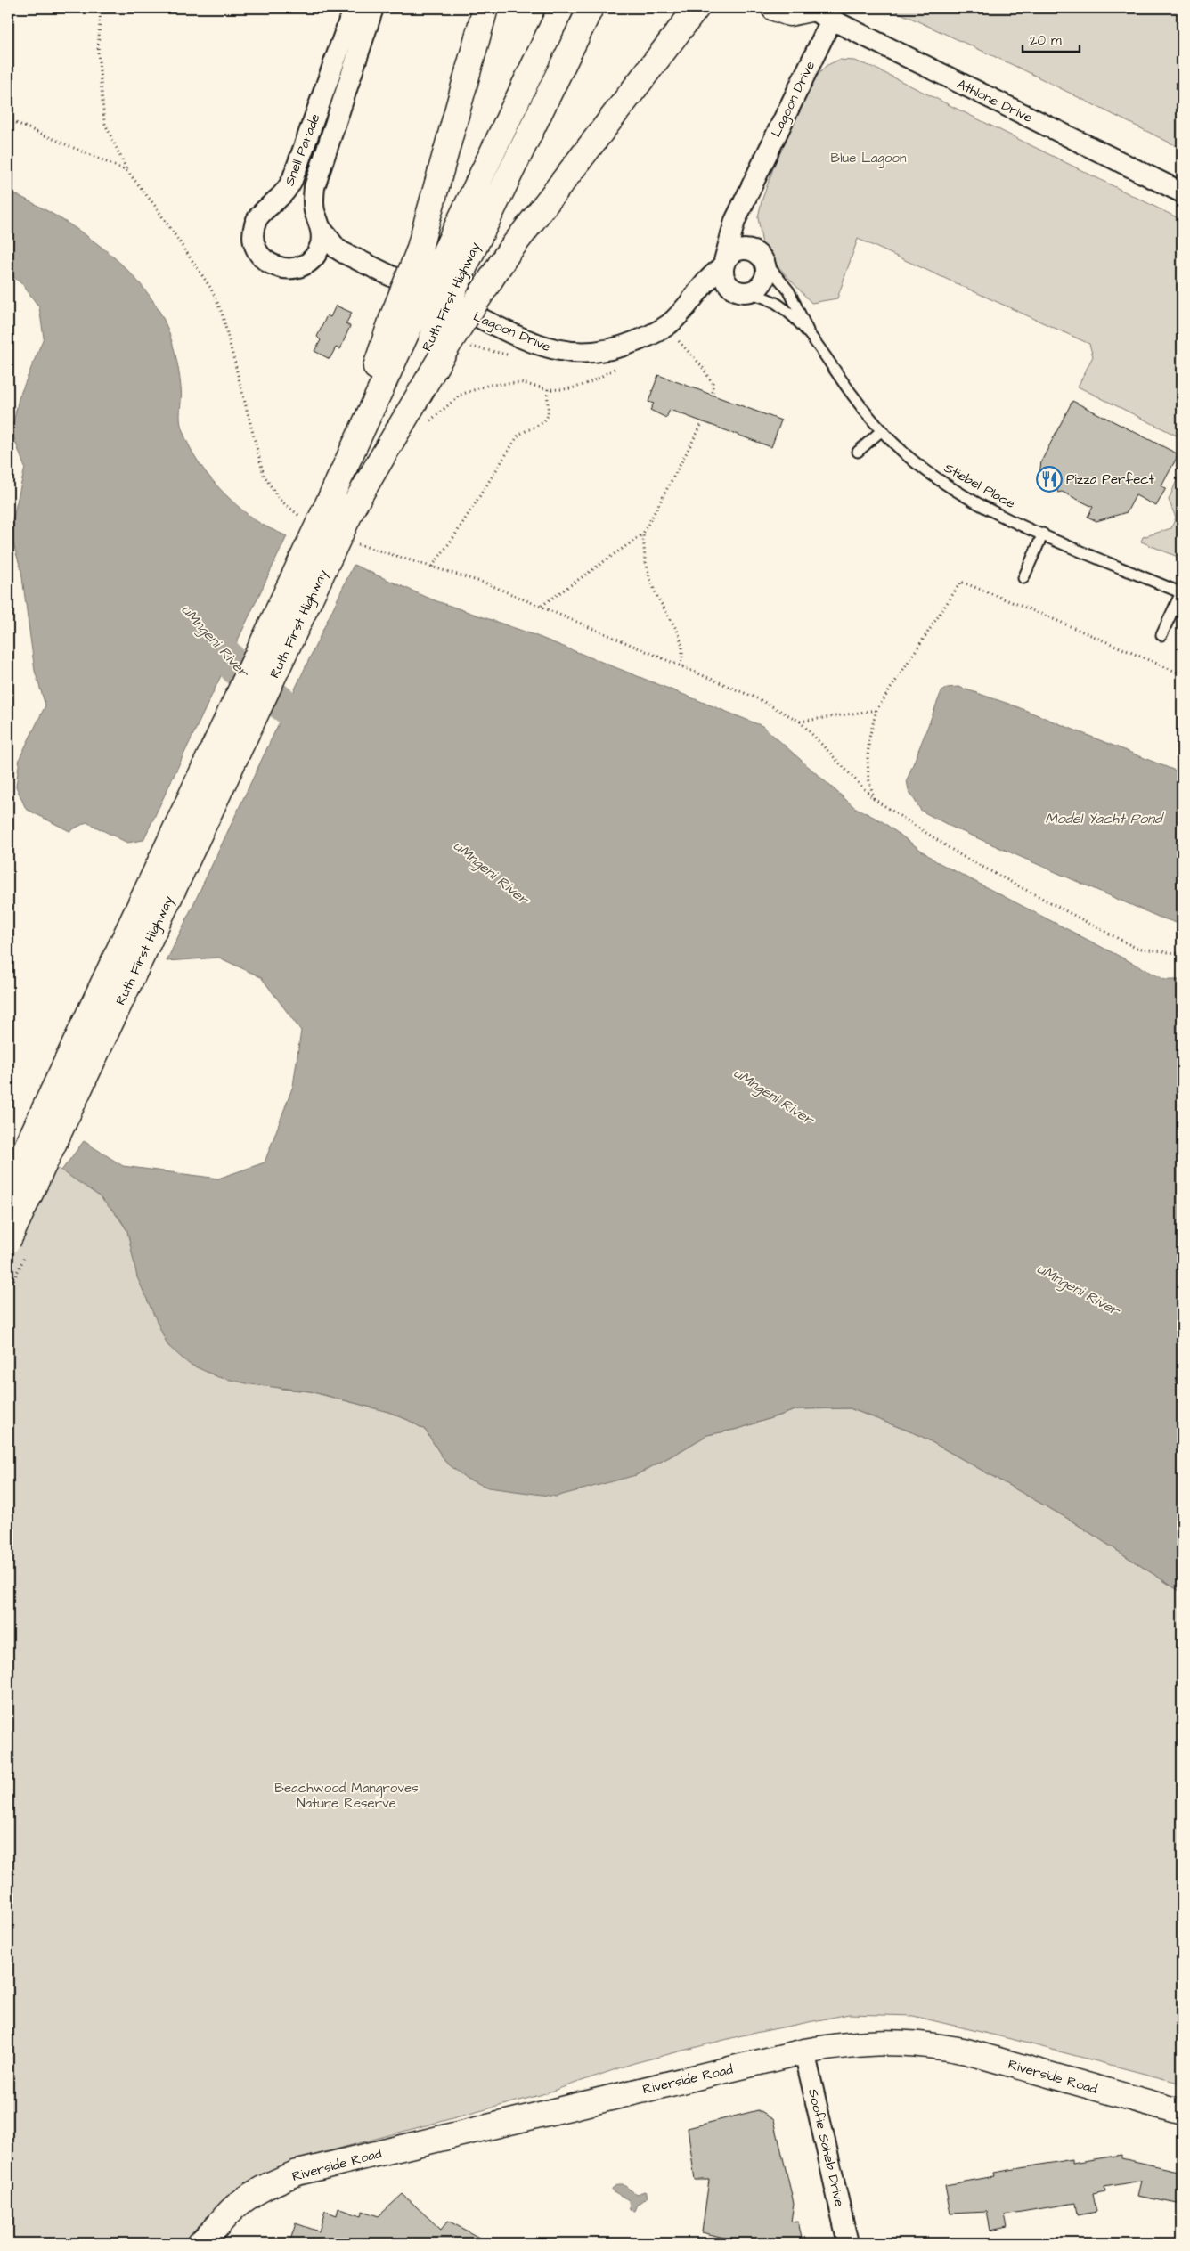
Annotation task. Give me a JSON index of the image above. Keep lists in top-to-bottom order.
{
  "streets": {
    "main road": ["Ruth First Highway", "Riverside Road"],
    "street": [
      "Lagoon Drive",
      "Athlone Drive",
      "Snell Parade",
      "Soofie Saheb Drive"
    ],
    "lane": ["Stiebel Place"]
  },
  "crossings": [
    ["Lagoon Drive", "Athlone Drive"],
    ["Lagoon Drive", "Snell Parade"],
    ["Lagoon Drive", "Stiebel Place"],
    ["Riverside Road", "Soofie Saheb Drive"]
  ],
  "water": ["uMngeni River", "Model Yacht Pond"],
  "parks": ["Blue Lagoon", "Beachwood Mangroves Nature Reserve"],
  "places": {
    "restaurant": ["Pizza Perfect"]
  },
  "scale_bar": "20 m"
}
